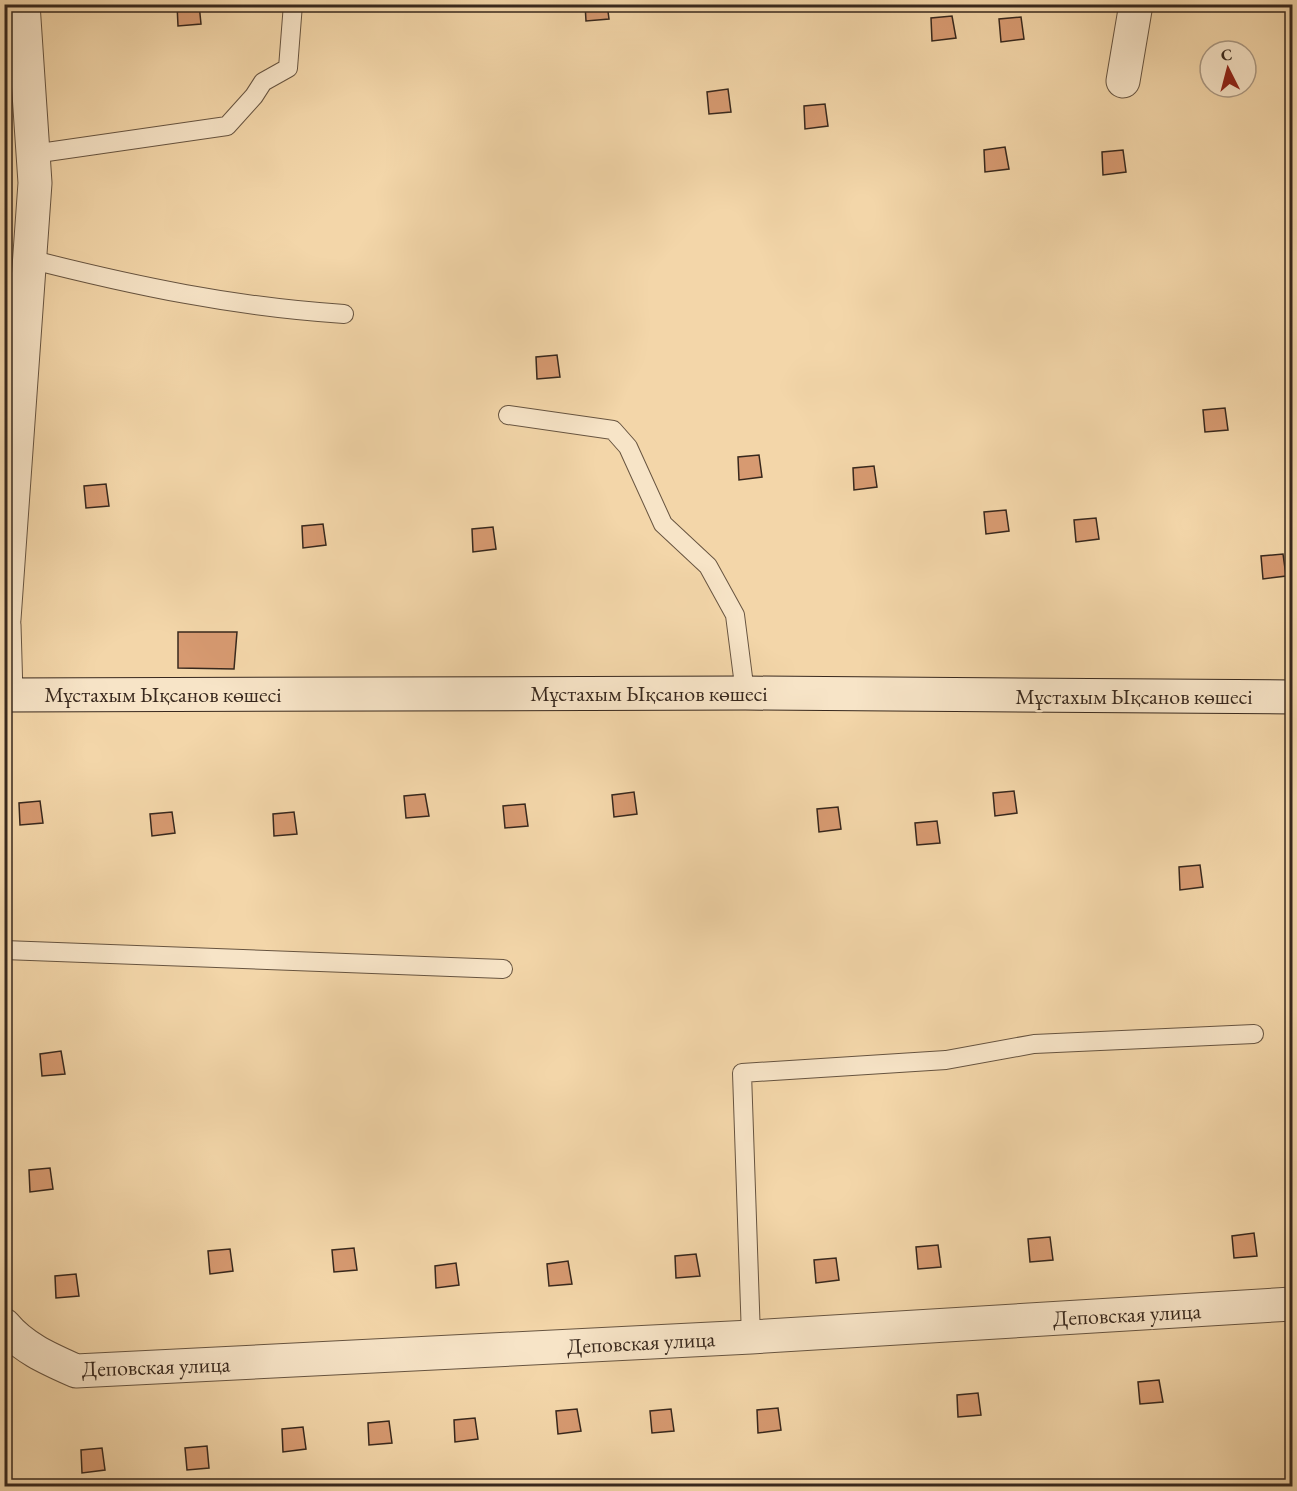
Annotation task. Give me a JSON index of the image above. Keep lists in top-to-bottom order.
{
  "streets": {
    "street": ["Мұстахым Ықсанов көшесі", "Деповская улица"]
  },
  "north": "top"
}
